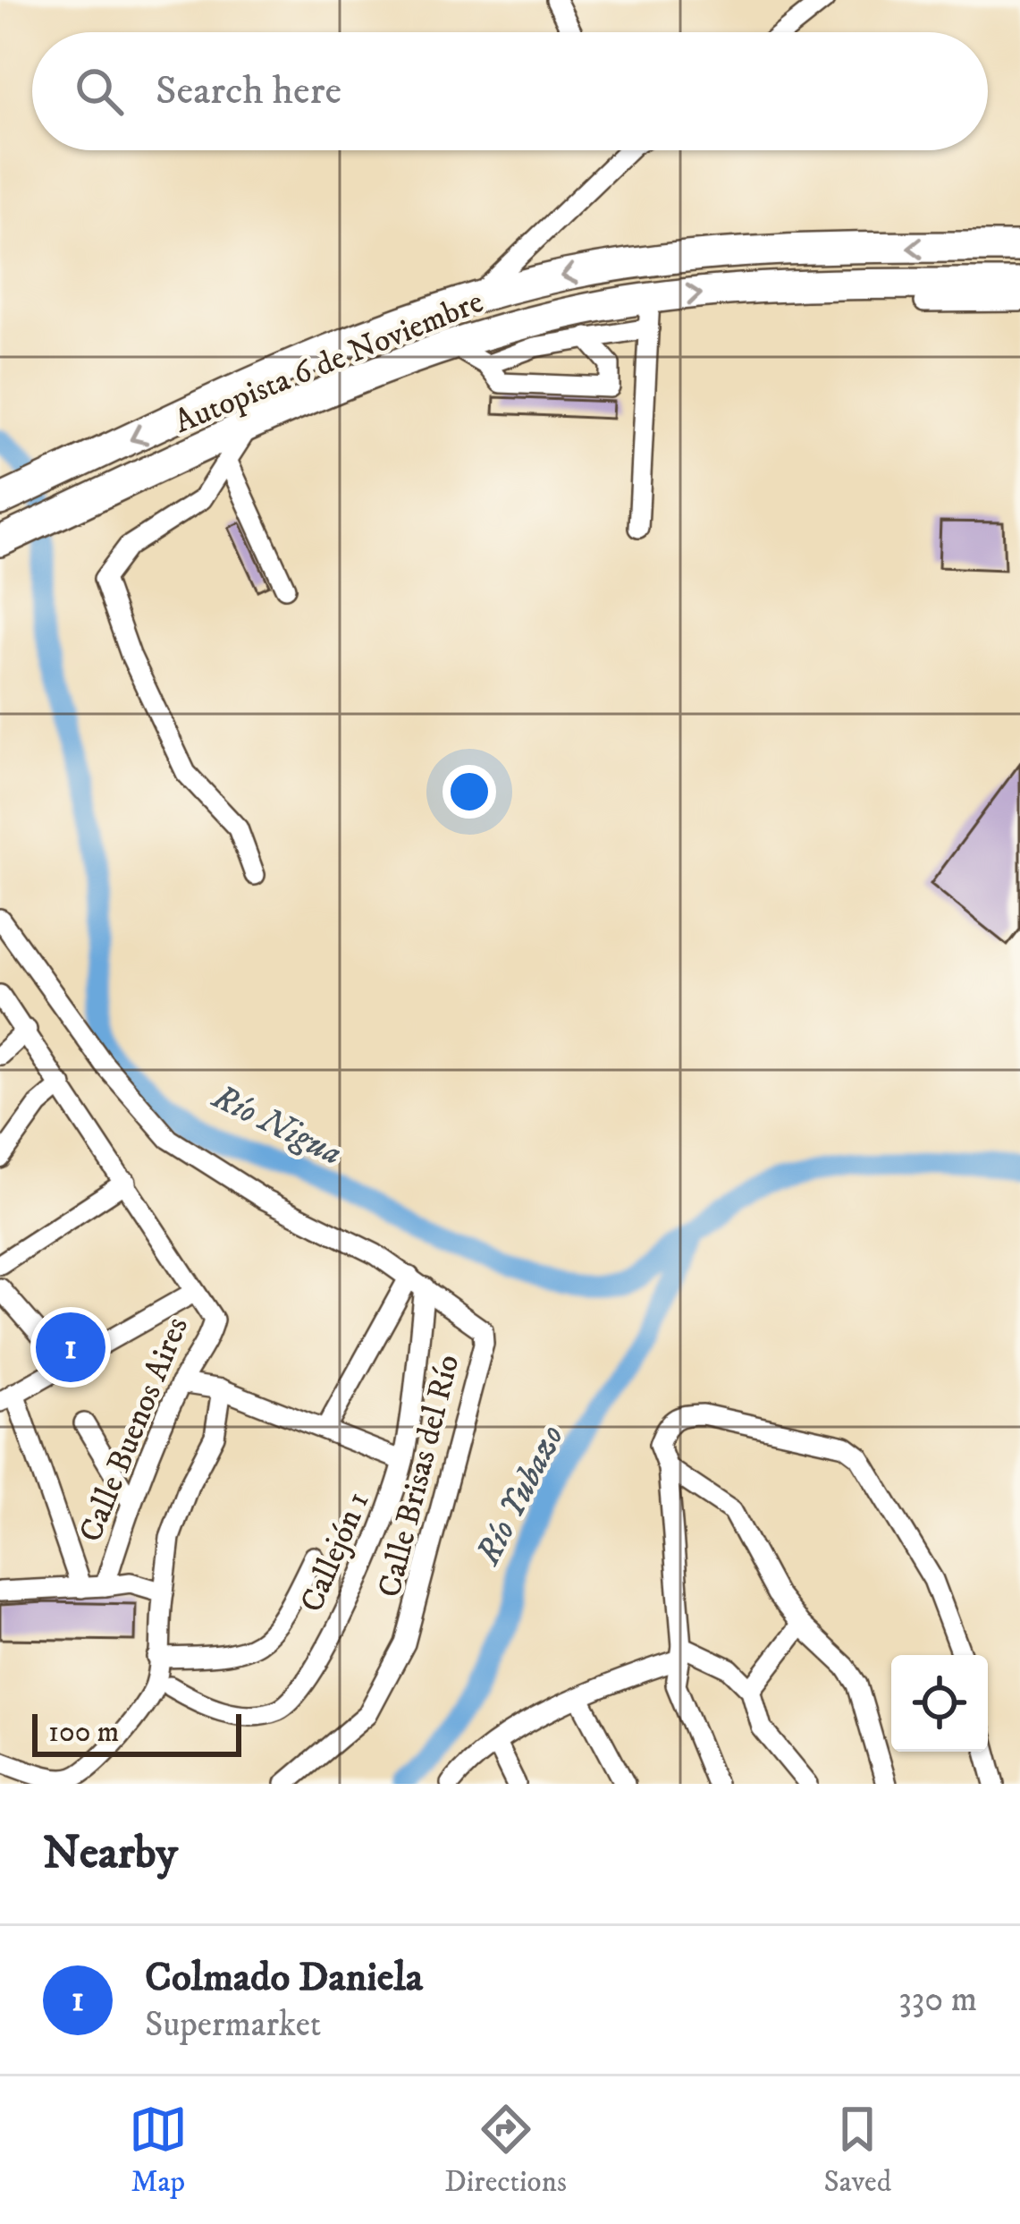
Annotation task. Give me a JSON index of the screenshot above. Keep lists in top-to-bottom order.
{
  "streets": {
    "highway": ["Autopista 6 de Noviembre"],
    "street": ["Calle Buenos Aires", "Calle Brisas del Río", "Callejón 1"]
  },
  "crossings": [
    ["Calle Brisas del Río", "Callejón 1"]
  ],
  "water": ["Río Nigua", "Río Yubazo"],
  "scale_bar": "100 m",
  "page": {
    "search": "Search here",
    "pins": "1",
    "scale": "100 m",
    "heading": "Nearby",
    "list": [
      {
        "mark": "1",
        "name": "Colmado Daniela",
        "note": "Supermarket",
        "value": "330 m"
      }
    ],
    "nav": ["Map", "Directions", "Saved"]
  }
}
